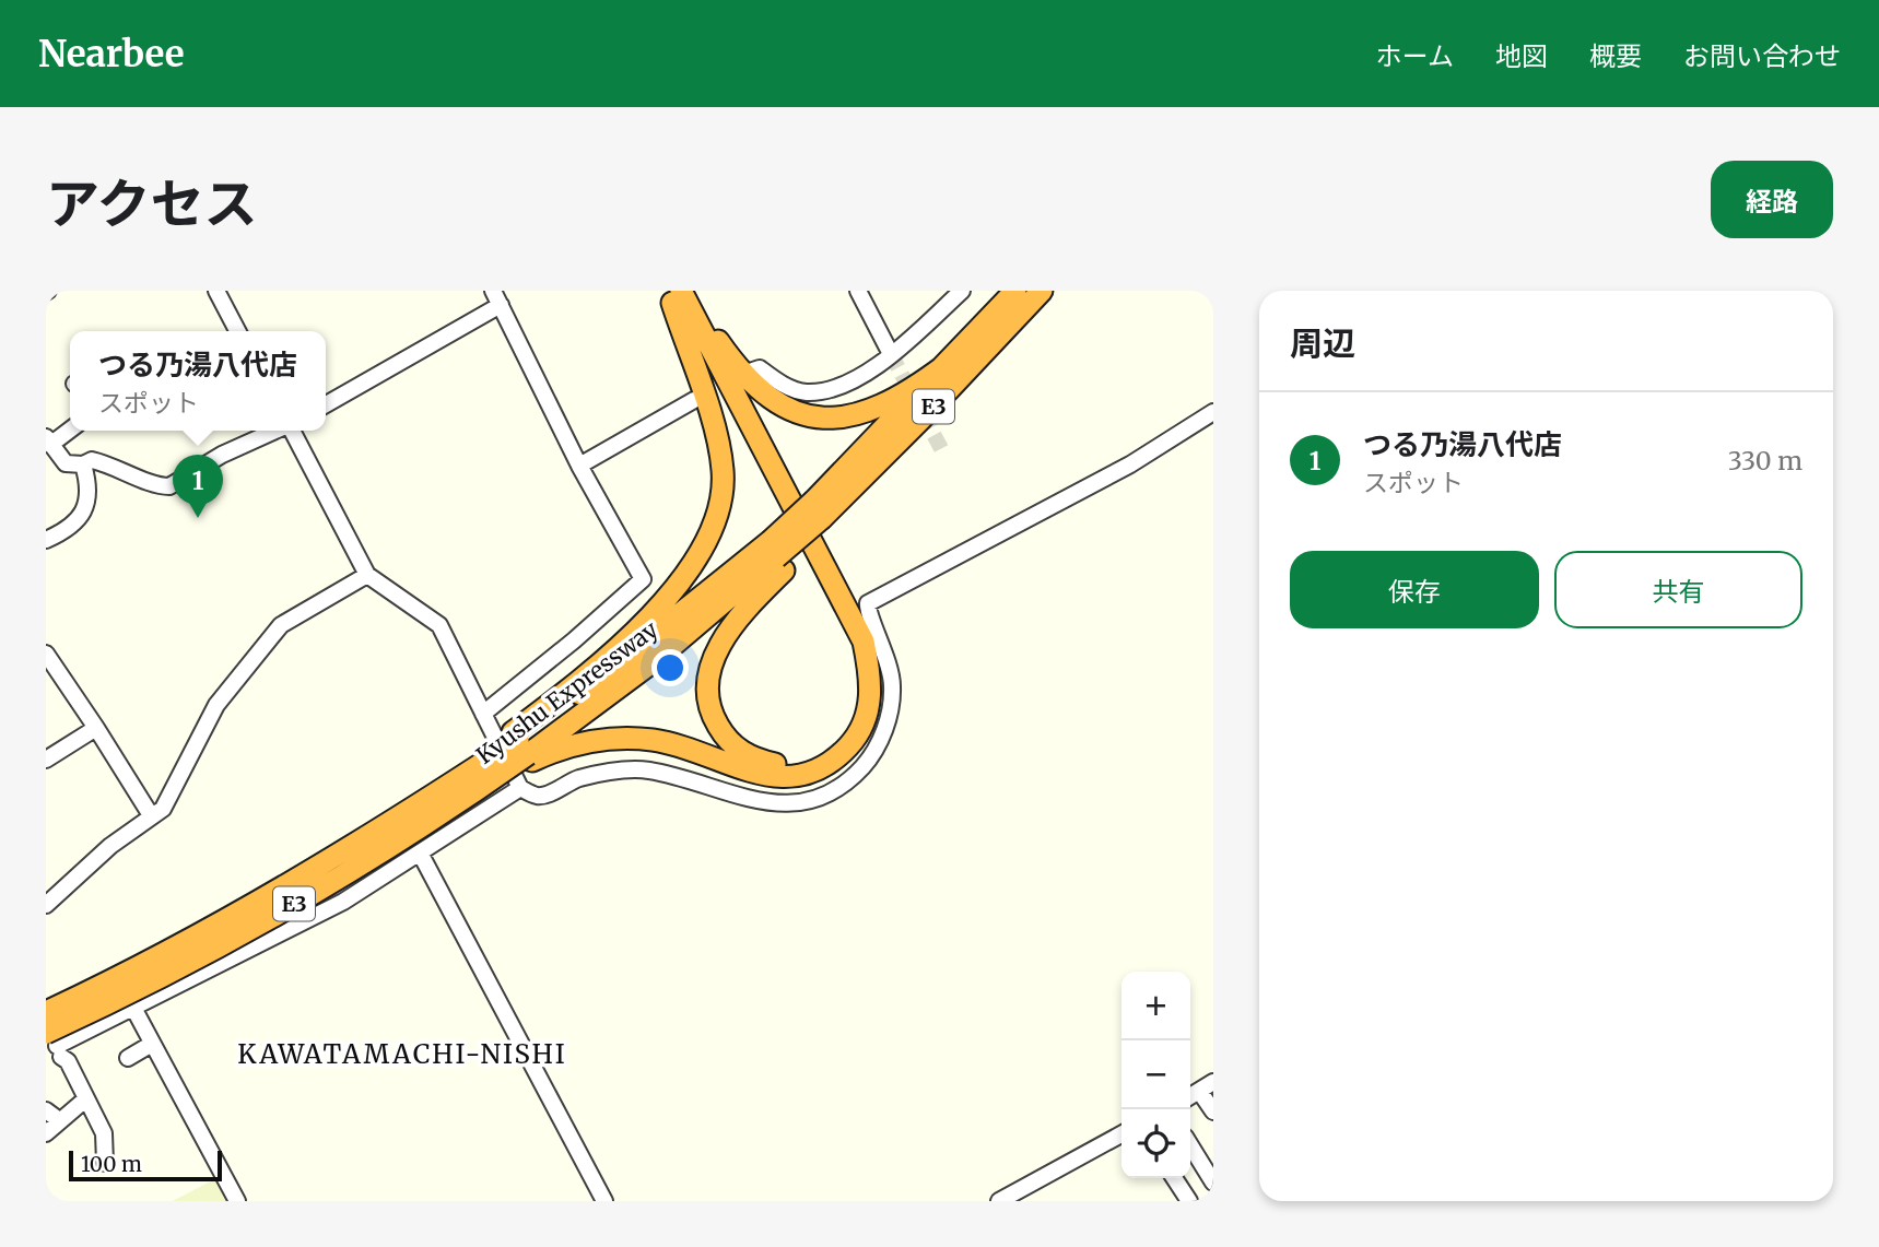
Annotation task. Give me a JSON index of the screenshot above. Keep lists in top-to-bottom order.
{
  "streets": {
    "highway": ["E3", "Kyushu Expressway"]
  },
  "crossings": [
    ["E3", "Kyushu Expressway"]
  ],
  "districts": ["KAWATAMACHI-NISHI"],
  "scale_bar": "100 m",
  "page": {
    "header": "Nearbee",
    "nav": [
      "ホーム",
      "地図",
      "概要",
      "お問い合わせ"
    ],
    "title": "アクセス",
    "buttons": [
      "経路",
      ["保存", "共有"]
    ],
    "heading": "周辺",
    "popup": ["つる乃湯八代店", "スポット"],
    "list": [
      {
        "mark": "1",
        "name": "つる乃湯八代店",
        "note": "スポット",
        "value": "330 m"
      }
    ],
    "pins": "1",
    "map_buttons": ["+", "−"],
    "scale": "100 m"
  }
}
